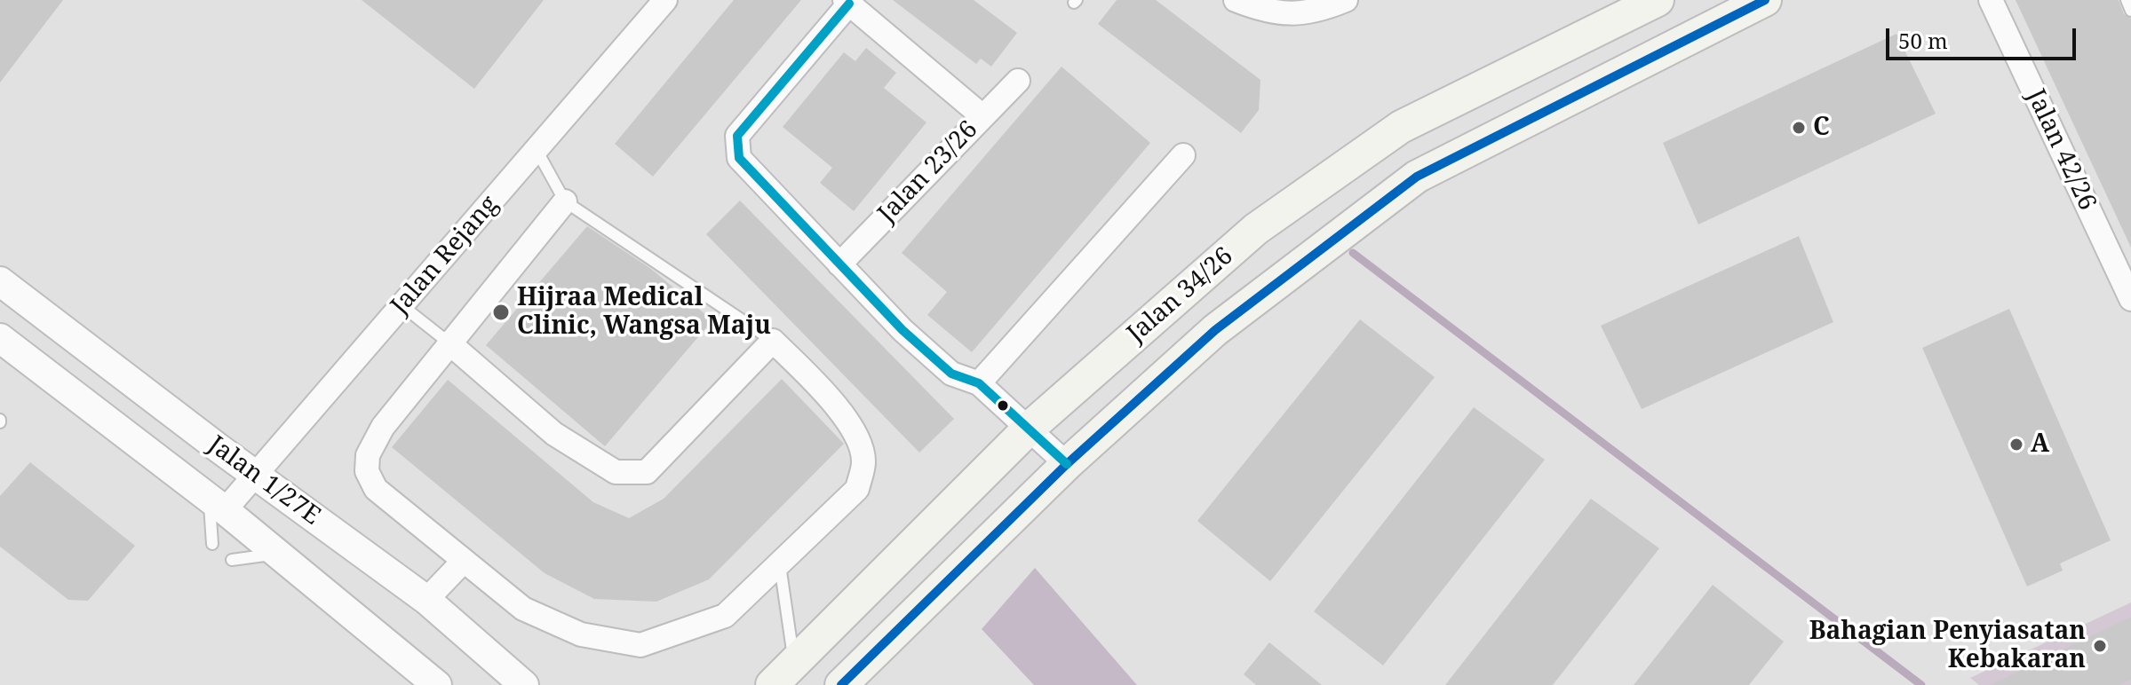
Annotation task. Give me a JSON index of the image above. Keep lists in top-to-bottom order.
{
  "streets": {
    "main road": ["Jalan 34/26"],
    "street": [
      "Jalan 42/26",
      "Jalan 23/26",
      "Jalan Rejang",
      "Jalan 1/27E"
    ]
  },
  "crossings": [
    ["Jalan Rejang", "Jalan 1/27E"]
  ],
  "places": [
    "C",
    "Hijraa Medical Clinic, Wangsa Maju",
    "A",
    "Bahagian Penyiasatan Kebakaran"
  ],
  "scale_bar": "50 m"
}
